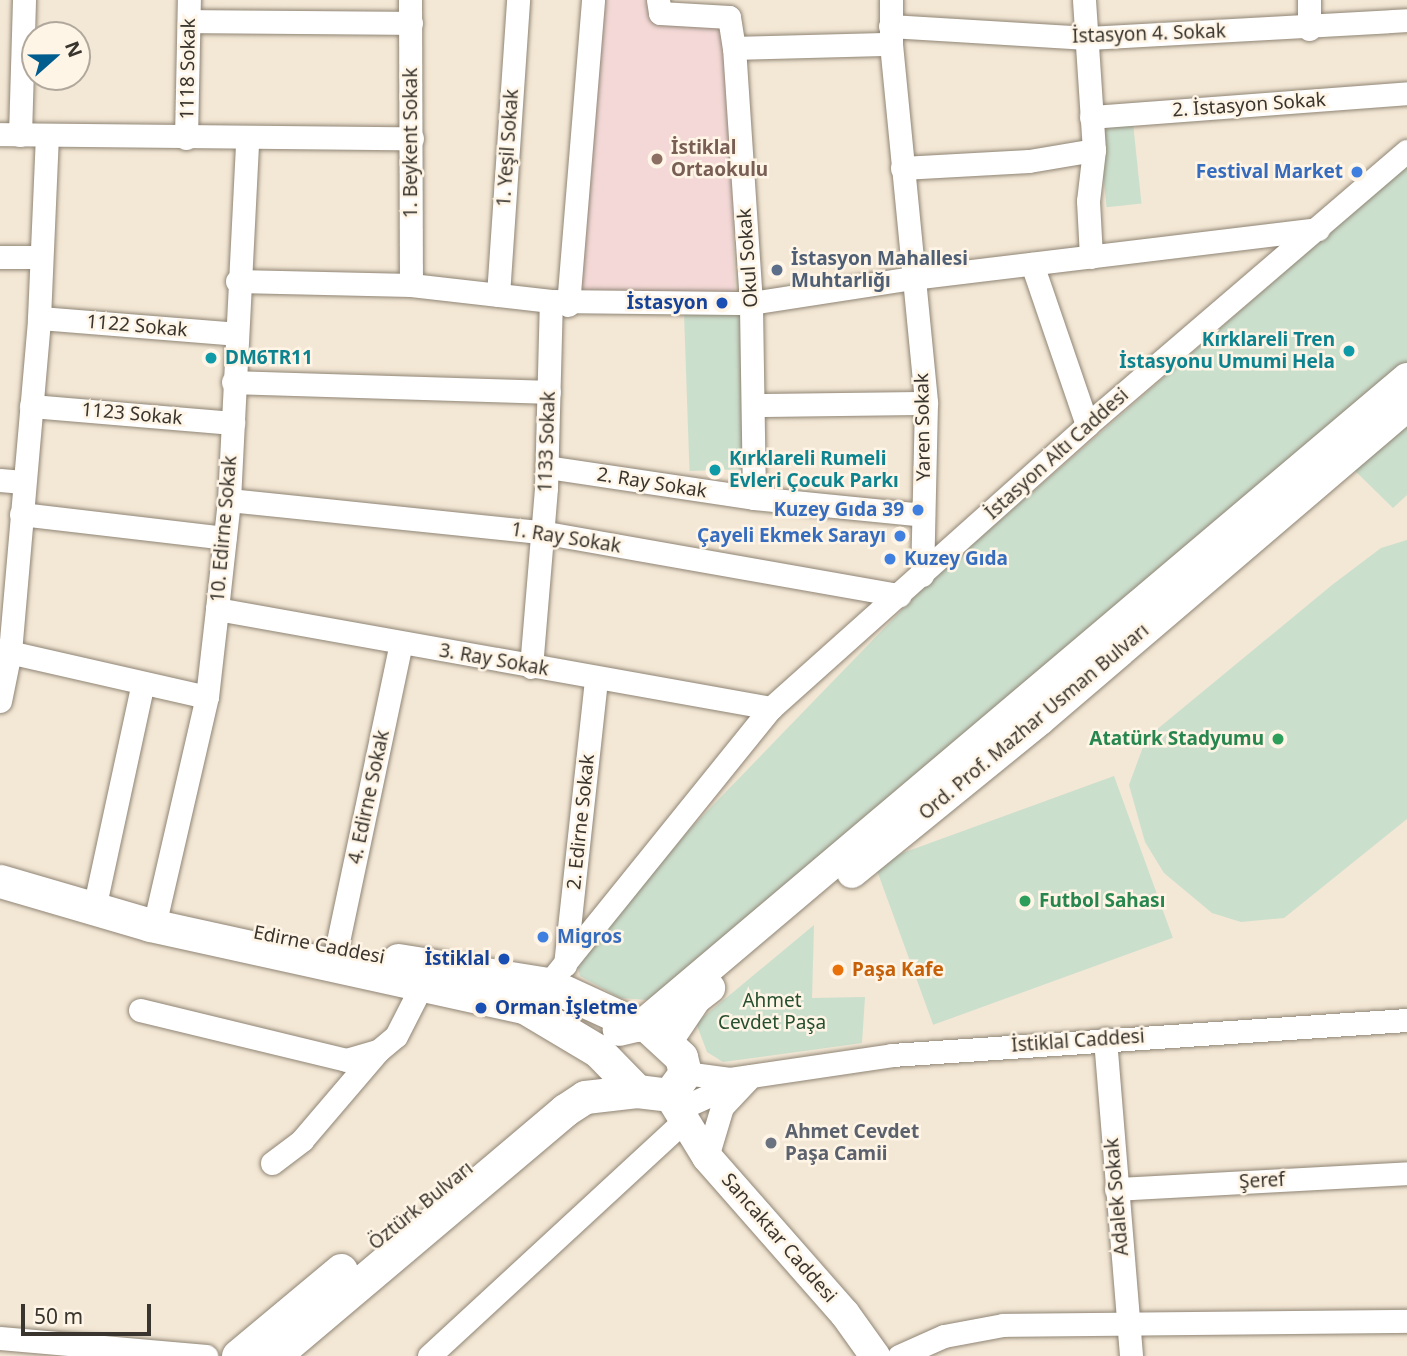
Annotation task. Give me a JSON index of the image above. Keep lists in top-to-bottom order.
{
  "streets": {
    "highway": ["Edirne Caddesi", "Öztürk Bulvarı"],
    "main road": ["Ord. Prof. Mazhar Usman Bulvarı", "Sancaktar Caddesi"],
    "street": [
      "İstasyon 4. Sokak",
      "1118 Sokak",
      "2. İstasyon Sokak",
      "1. Beykent Sokak",
      "1. Yeşil Sokak",
      "Okul Sokak",
      "1122 Sokak",
      "1123 Sokak",
      "Yaren Sokak",
      "1133 Sokak",
      "İstasyon Altı Caddesi",
      "2. Ray Sokak",
      "10. Edirne Sokak",
      "1. Ray Sokak",
      "3. Ray Sokak",
      "4. Edirne Sokak",
      "2. Edirne Sokak",
      "İstiklal Caddesi",
      "Şeref",
      "Adalek Sokak"
    ]
  },
  "crossings": [
    ["İstasyon 4. Sokak", "Yaren Sokak"],
    ["Okul Sokak", "2. Ray Sokak"],
    ["1122 Sokak", "10. Edirne Sokak"],
    ["1123 Sokak", "10. Edirne Sokak"],
    ["Yaren Sokak", "İstasyon Altı Caddesi"],
    ["Yaren Sokak", "2. Ray Sokak"],
    ["1133 Sokak", "2. Ray Sokak"],
    ["1133 Sokak", "1. Ray Sokak"],
    ["1133 Sokak", "3. Ray Sokak"],
    ["İstasyon Altı Caddesi", "1. Ray Sokak"],
    ["İstasyon Altı Caddesi", "3. Ray Sokak"],
    ["İstasyon Altı Caddesi", "2. Edirne Sokak"],
    ["İstasyon Altı Caddesi", "Edirne Caddesi"],
    ["10. Edirne Sokak", "1. Ray Sokak"],
    ["10. Edirne Sokak", "3. Ray Sokak"],
    ["10. Edirne Sokak", "Edirne Caddesi"],
    ["3. Ray Sokak", "4. Edirne Sokak"],
    ["3. Ray Sokak", "2. Edirne Sokak"],
    ["Ord. Prof. Mazhar Usman Bulvarı", "Edirne Caddesi"],
    ["Ord. Prof. Mazhar Usman Bulvarı", "Öztürk Bulvarı"],
    ["4. Edirne Sokak", "Edirne Caddesi"],
    ["2. Edirne Sokak", "Edirne Caddesi"],
    ["Edirne Caddesi", "Öztürk Bulvarı"],
    ["İstiklal Caddesi", "Adalek Sokak"],
    ["Şeref", "Adalek Sokak"],
    ["Öztürk Bulvarı", "Sancaktar Caddesi"]
  ],
  "parks": ["Ahmet Cevdet Paşa"],
  "places": [
    "İstiklal Ortaokulu",
    "Festival Market",
    "İstasyon Mahallesi Muhtarlığı",
    "İstasyon",
    "Kırklareli Tren İstasyonu Umumi Hela",
    "DM6TR11",
    "Kırklareli Rumeli Evleri Çocuk Parkı",
    "Kuzey Gıda 39",
    "Çayeli Ekmek Sarayı",
    "Kuzey Gıda",
    "Atatürk Stadyumu",
    "Futbol Sahası",
    "Migros",
    "İstiklal",
    "Paşa Kafe",
    "Orman İşletme",
    "Ahmet Cevdet Paşa Camii"
  ],
  "scale_bar": "50 m",
  "north": "right"
}
